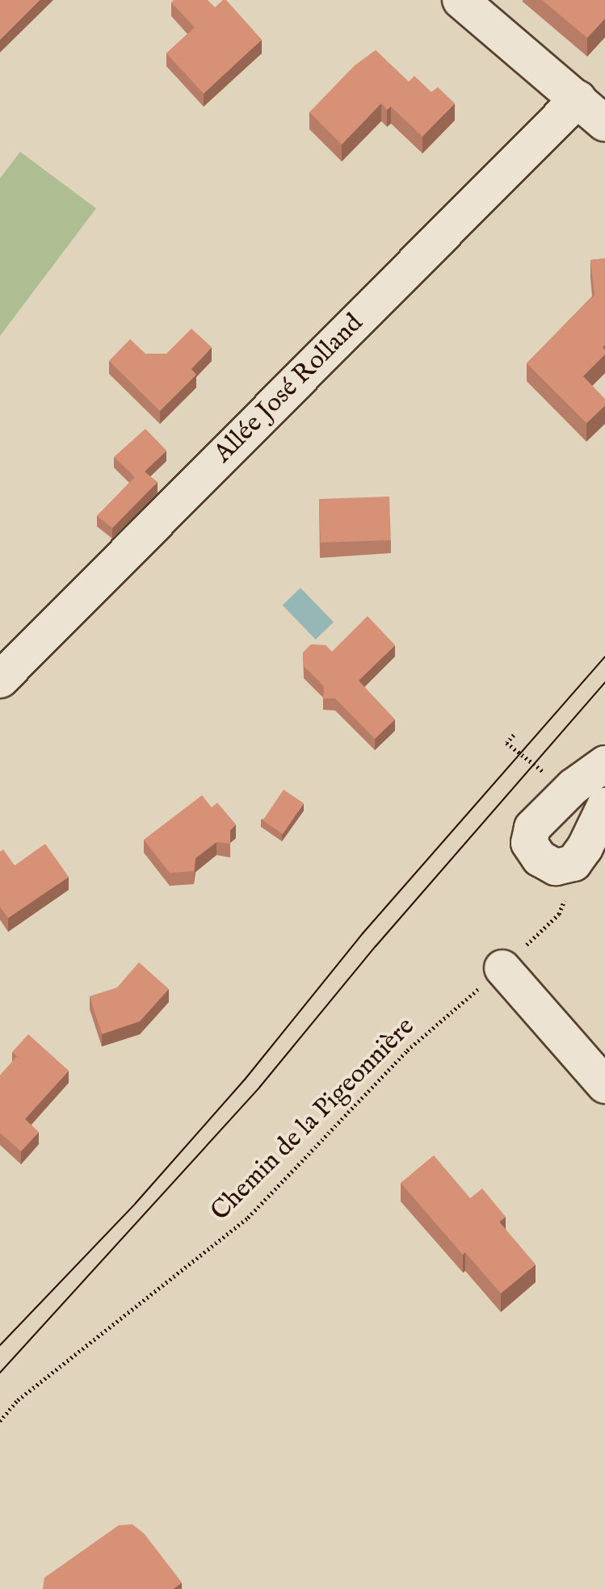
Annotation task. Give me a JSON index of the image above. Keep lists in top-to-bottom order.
{
  "streets": {
    "street": ["Allée José Rolland"],
    "path": ["Chemin de la Pigeonnière"]
  }
}
